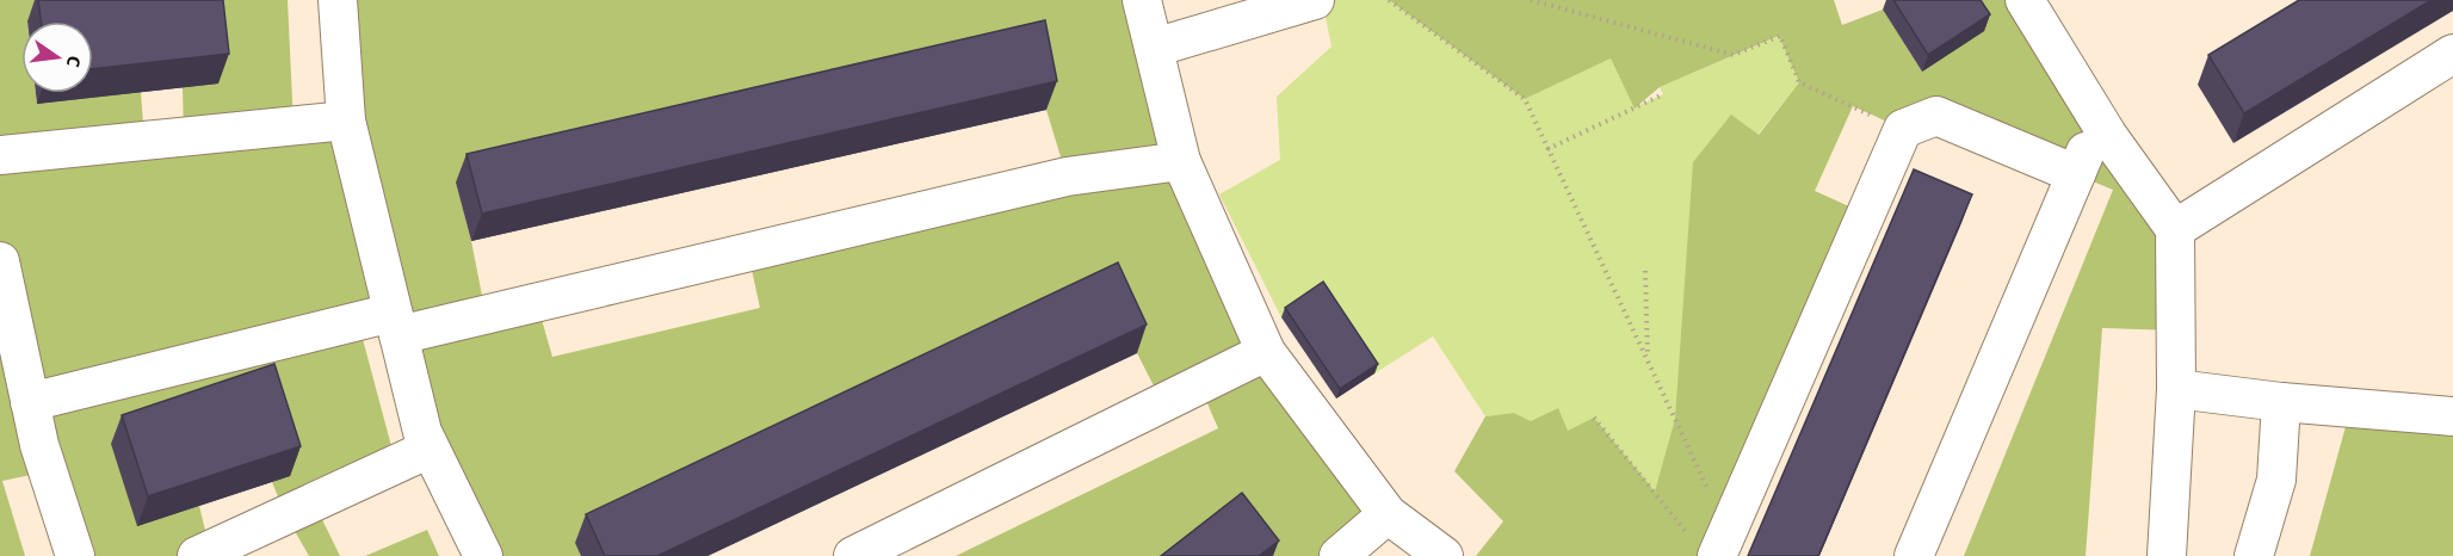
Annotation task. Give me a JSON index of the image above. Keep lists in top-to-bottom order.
{
  "north": "right"
}
